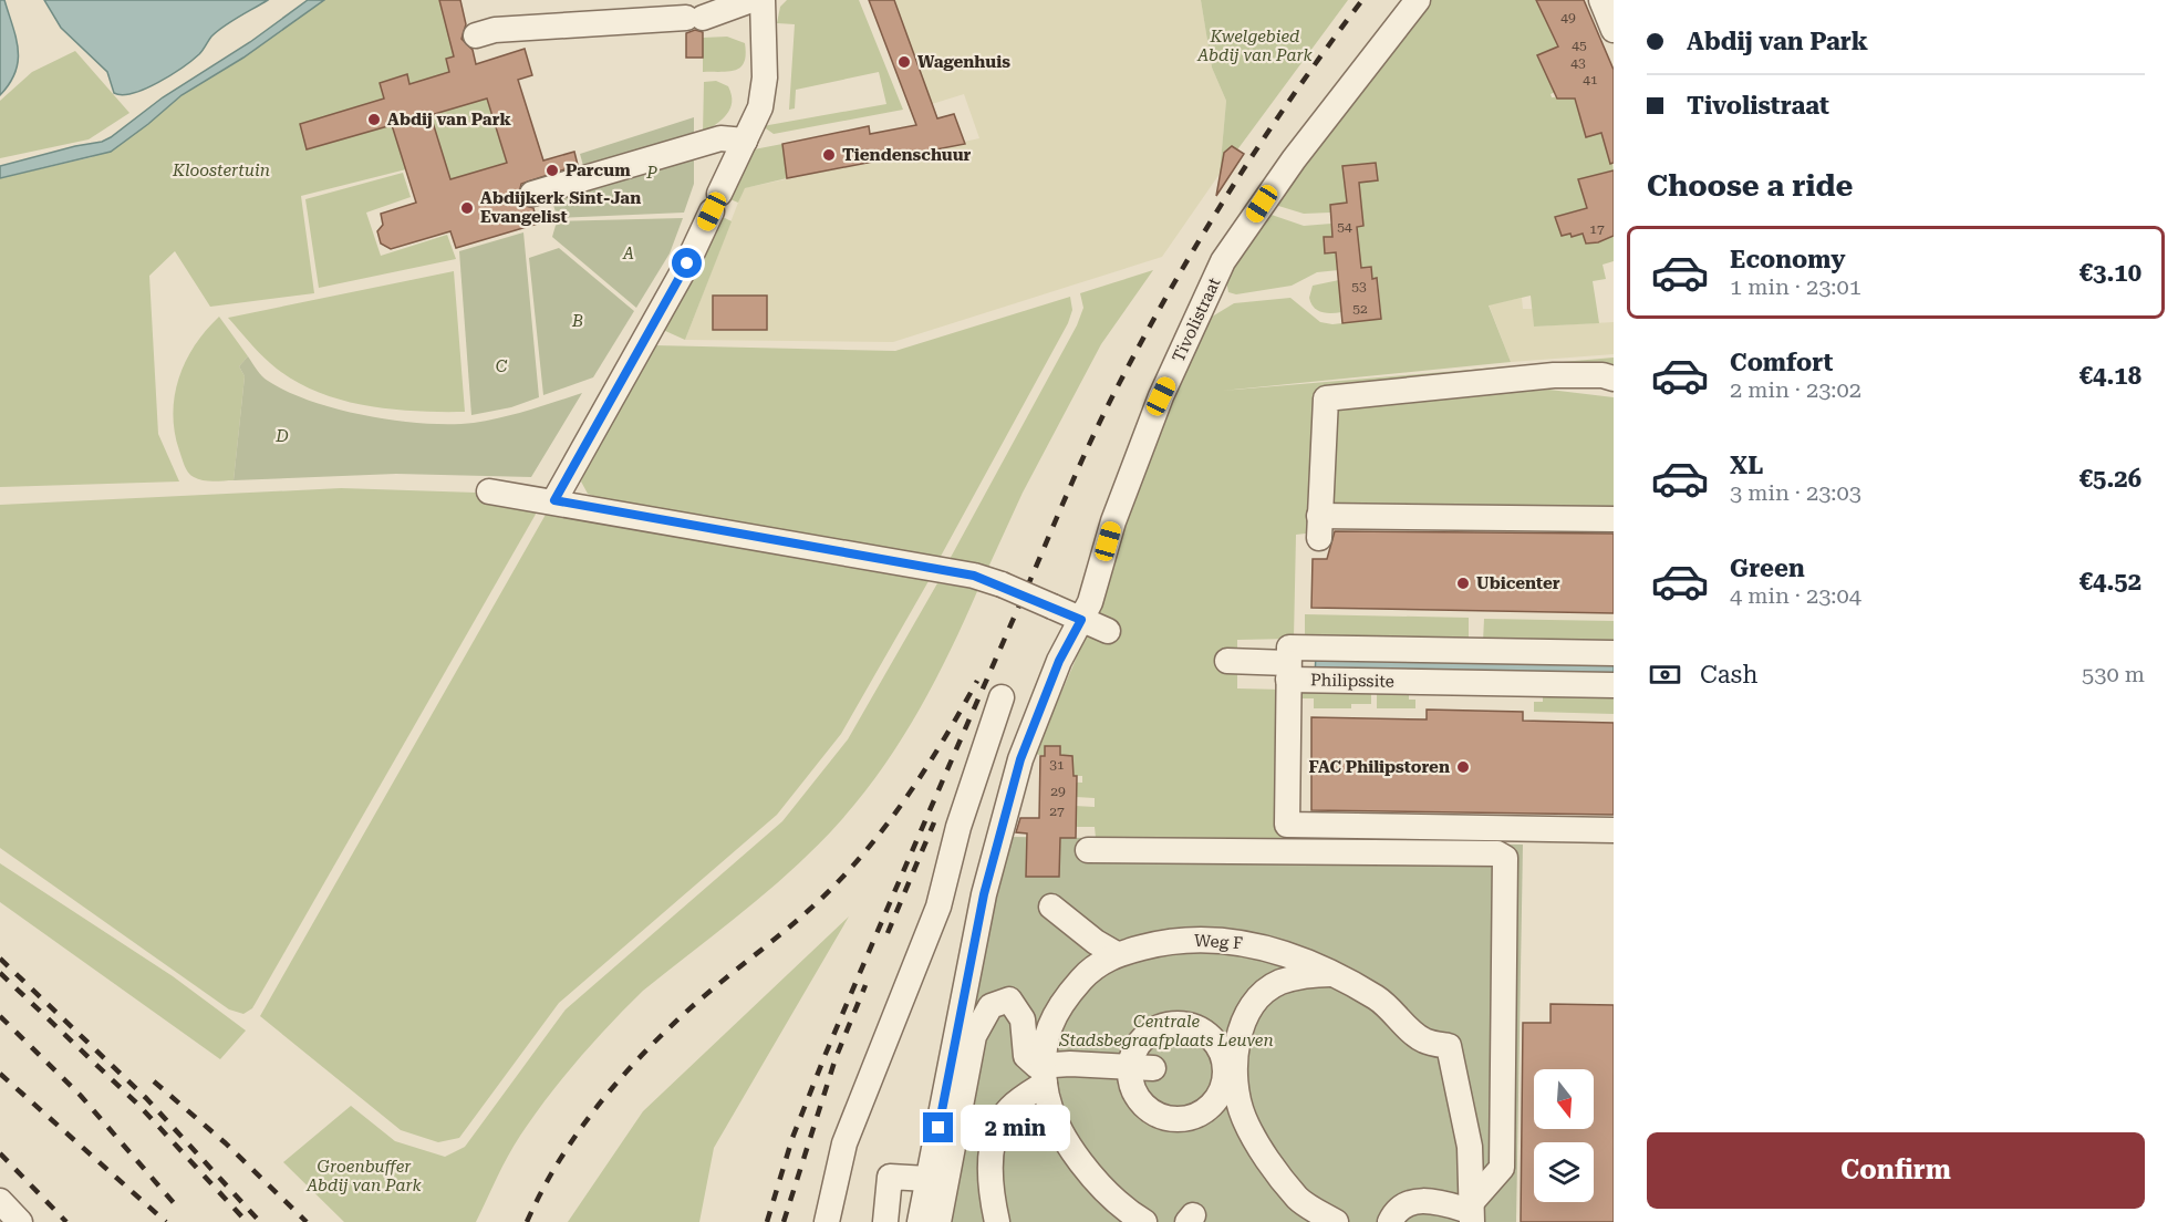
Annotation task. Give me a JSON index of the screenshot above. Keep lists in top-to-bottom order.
{
  "streets": {
    "street": ["Tivolistraat", "Philipssite", "Weg F"]
  },
  "parks": [
    "Kwelgebied Abdij van Park",
    "Kloostertuin",
    "P",
    "A",
    "B",
    "C",
    "D",
    "Centrale Stadsbegraafplaats Leuven",
    "Groenbuffer Abdij van Park"
  ],
  "places": [
    "Wagenhuis",
    "Abdij van Park",
    "Tiendenschuur",
    "Parcum",
    "Abdijkerk Sint-Jan Evangelist",
    "Ubicenter",
    "FAC Philipstoren"
  ],
  "house_numbers": [
    "49",
    "45",
    "43",
    "41",
    "54",
    "17",
    "53",
    "52",
    "31",
    "29",
    "27"
  ],
  "north": "bottom",
  "page": {
    "banner": ["Abdij van Park", "Tivolistraat"],
    "heading": "Choose a ride",
    "list": [
      {
        "name": "Economy",
        "note": "1 min · 23:01",
        "value": "€3.10"
      },
      {
        "name": "Comfort",
        "note": "2 min · 23:02",
        "value": "€4.18"
      },
      {
        "name": "XL",
        "note": "3 min · 23:03",
        "value": "€5.26"
      },
      {
        "name": "Green",
        "note": "4 min · 23:04",
        "value": "€4.52"
      }
    ],
    "pay": ["Cash", "530 m"],
    "bubble": "2 min",
    "buttons": "Confirm"
  }
}
